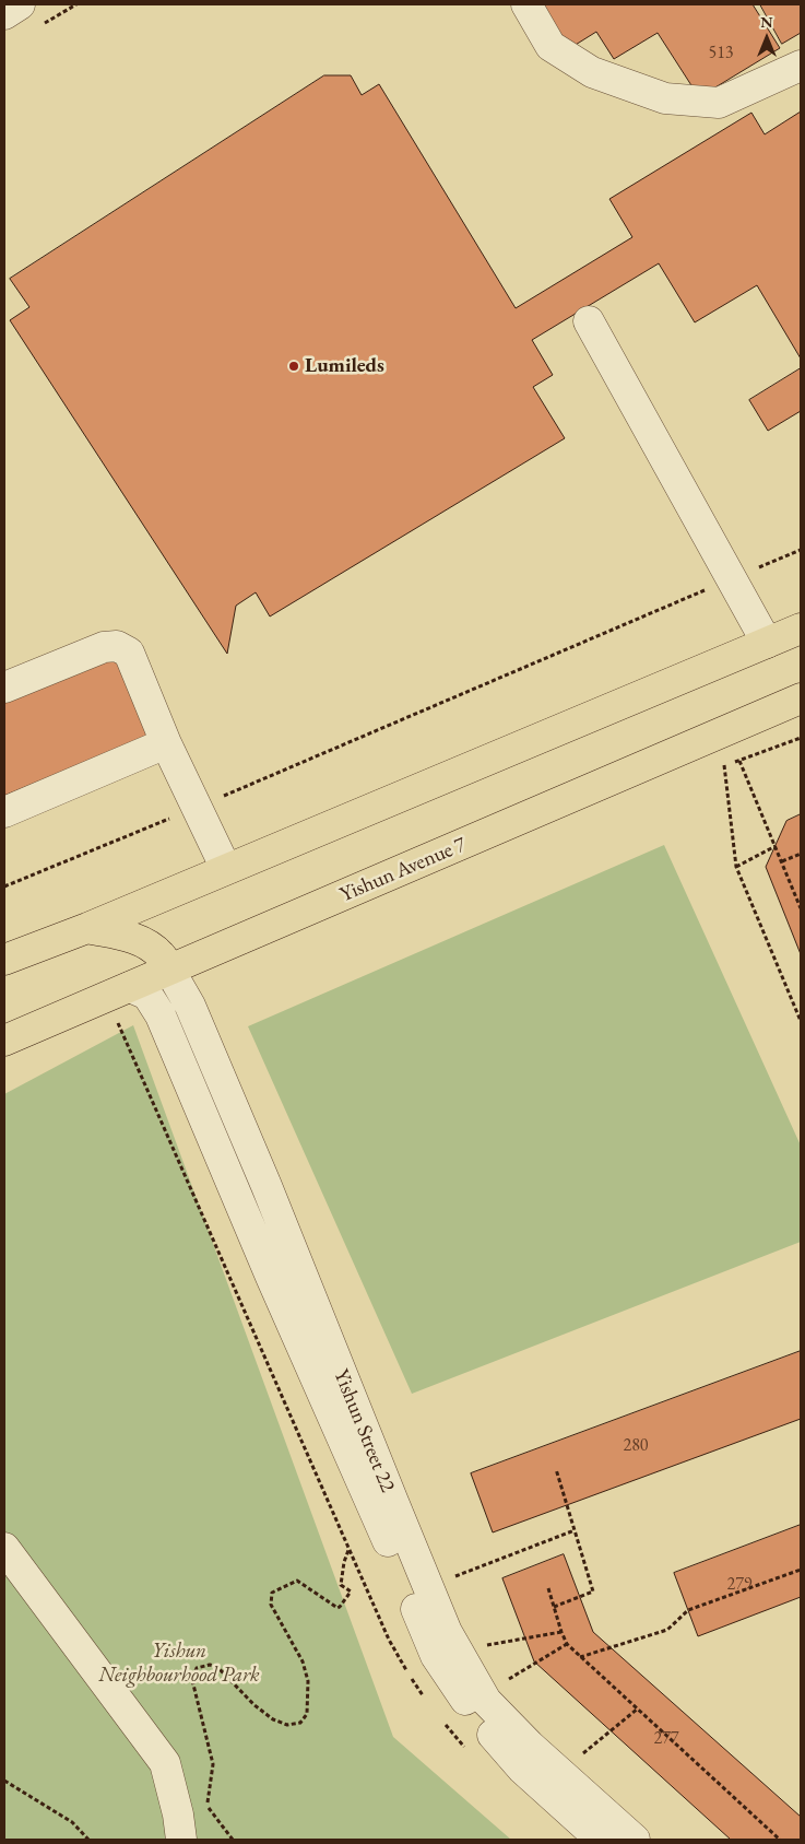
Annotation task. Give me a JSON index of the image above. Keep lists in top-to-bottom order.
{
  "streets": {
    "main road": ["Yishun Avenue 7"],
    "street": ["Yishun Street 22"]
  },
  "crossings": [
    ["Yishun Avenue 7", "Yishun Street 22"]
  ],
  "parks": ["Yishun Neighbourhood Park"],
  "places": ["Lumileds"],
  "house_numbers": [
    "513",
    "280",
    "279",
    "277"
  ],
  "north": "top"
}
